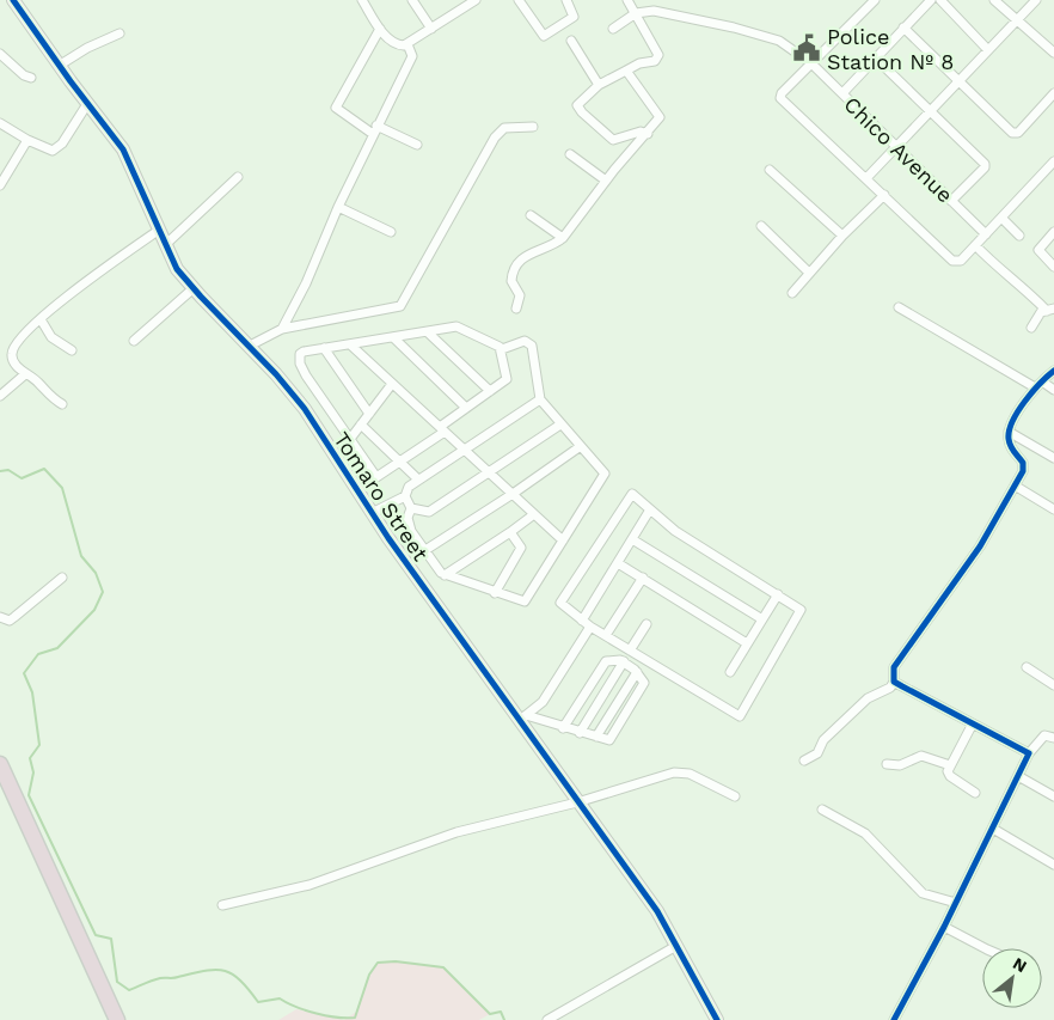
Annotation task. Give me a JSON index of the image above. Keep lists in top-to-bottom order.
{
  "streets": {
    "street": ["Chico Avenue", "Tomaro Street"]
  },
  "places": {
    "public building": ["Police Station № 8"]
  },
  "north": "top right"
}
